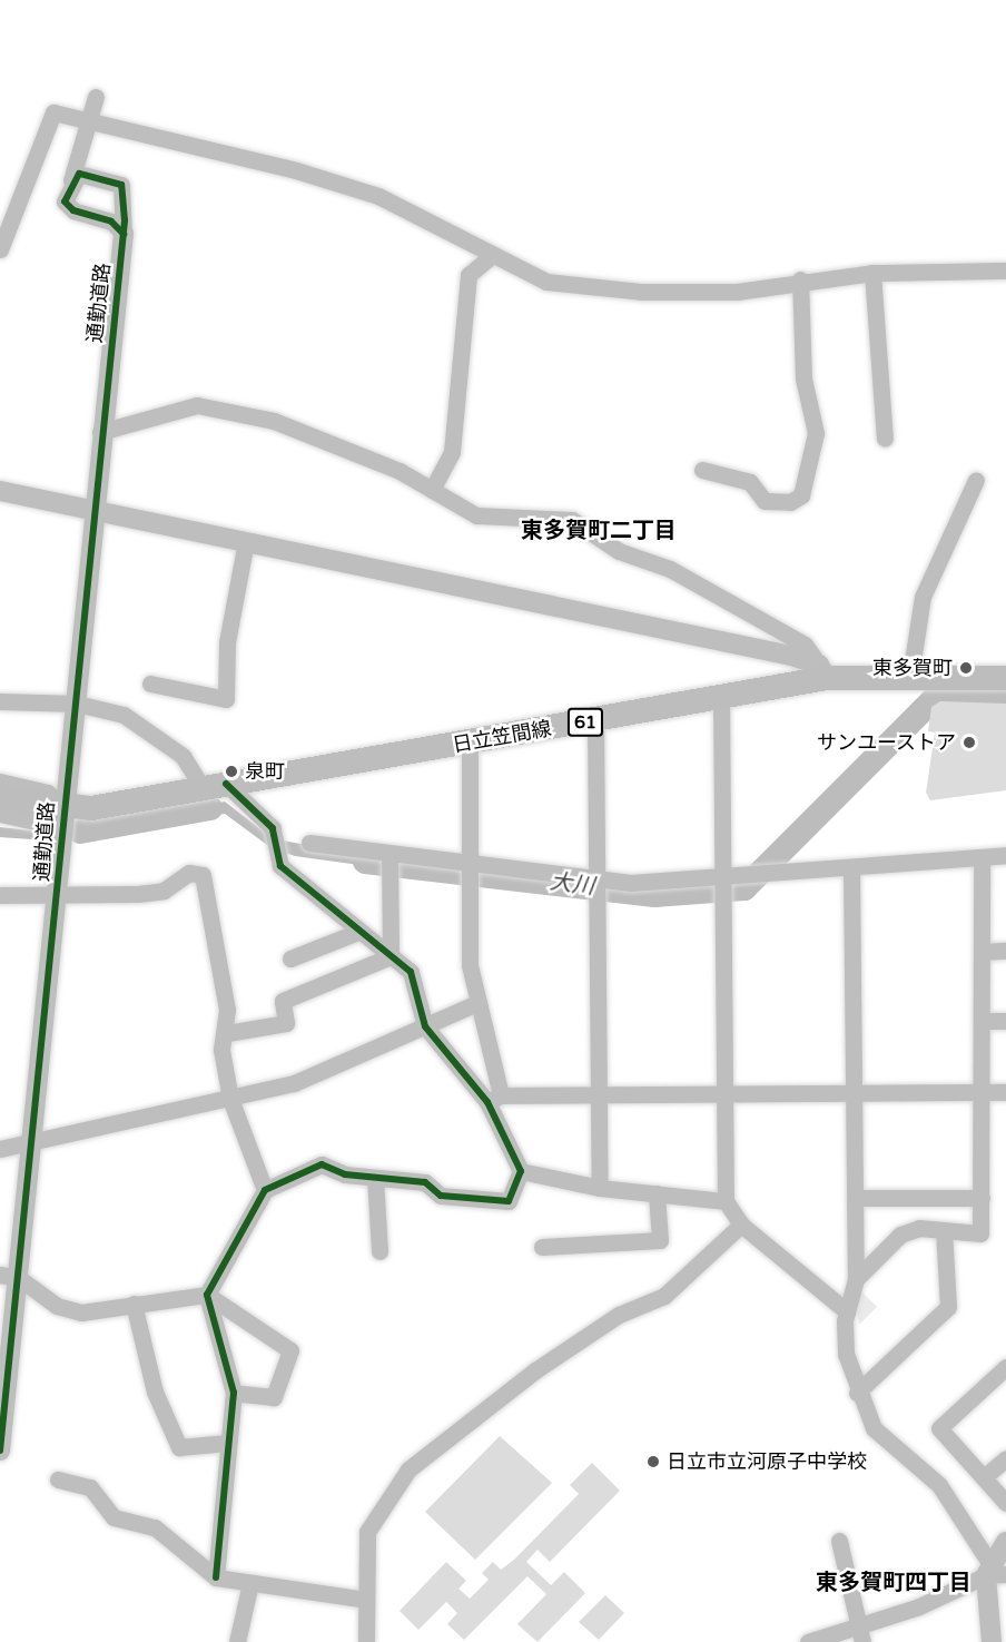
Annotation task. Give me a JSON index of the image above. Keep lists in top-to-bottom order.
{
  "streets": {
    "main road": ["61", "日立笠間線"],
    "street": ["通勤道路"]
  },
  "crossings": [
    ["通勤道路", "日立笠間線"]
  ],
  "districts": ["東多賀町二丁目", "東多賀町四丁目"],
  "water": ["大川"],
  "places": [
    "東多賀町",
    "サンユーストア",
    "泉町",
    "日立市立河原子中学校"
  ]
}
